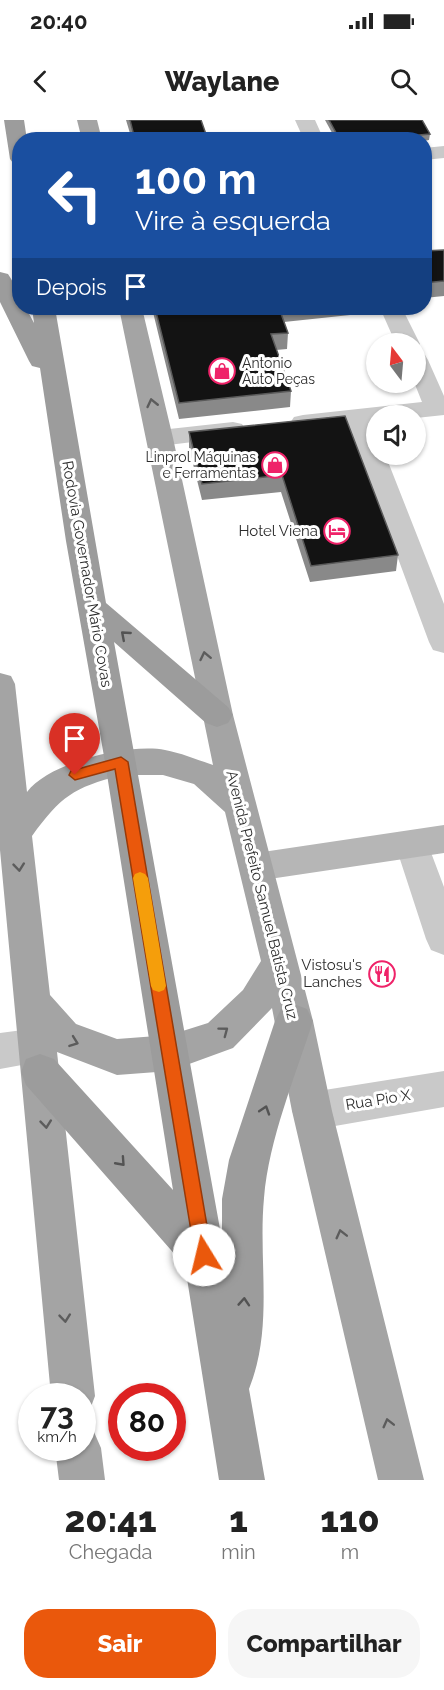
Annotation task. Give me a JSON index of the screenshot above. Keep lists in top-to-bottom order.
{
  "streets": {
    "highway": ["Rodovia Governador Mário Covas"],
    "main road": ["Avenida Prefeito Samuel Batista Cruz"],
    "street": ["Rua Pio X"]
  },
  "crossings": [
    ["Avenida Prefeito Samuel Batista Cruz", "Rua Pio X"]
  ],
  "places": {
    "shop": ["Antonio Auto Peças", "Linprol Máquinas e Ferramentas"],
    "hotel": ["Hotel Viena"],
    "restaurant": ["Vistosu's Lanches"]
  },
  "north": "top",
  "page": {
    "status": "20:40",
    "header": "Waylane",
    "turn": ["100 m", "Vire à esquerda"],
    "then": "Depois",
    "speed": "73 km/h",
    "limit": "80",
    "eta": [
      "20:41",
      "Chegada",
      "1",
      "min",
      "110",
      "m"
    ],
    "buttons": ["Sair", "Compartilhar"]
  }
}
